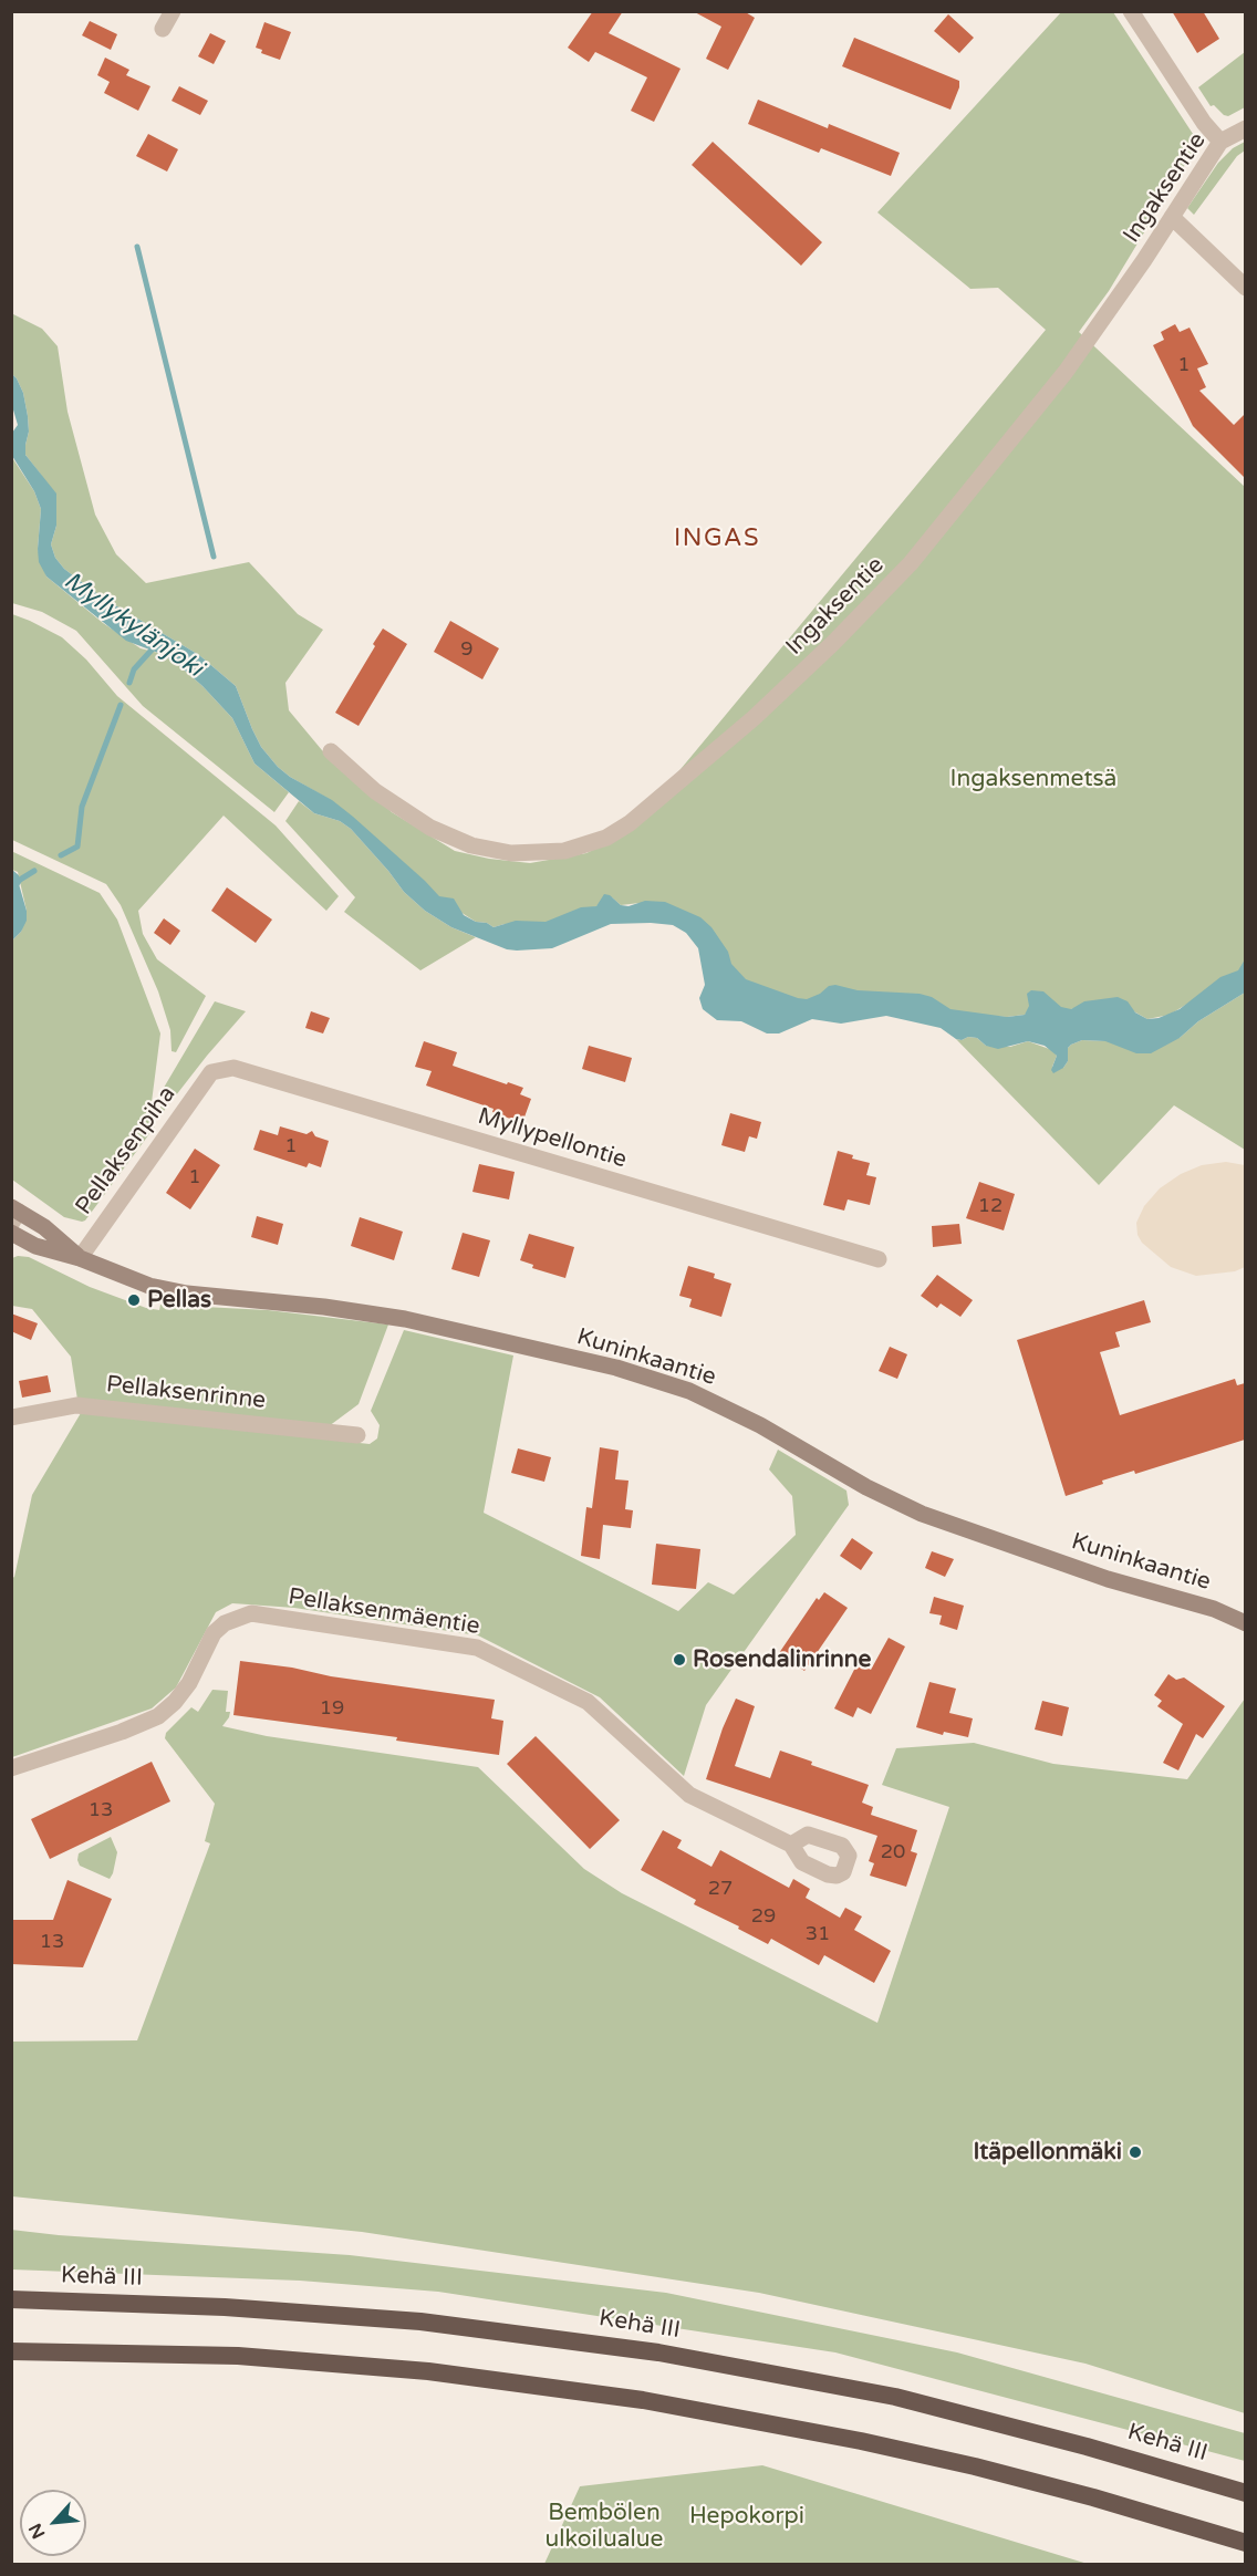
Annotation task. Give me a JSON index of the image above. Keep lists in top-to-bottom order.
{
  "streets": {
    "highway": ["Kehä III"],
    "main road": ["Kuninkaantie"],
    "street": [
      "Ingaksentie",
      "Myllypellontie",
      "Pellaksenpiha",
      "Pellaksenrinne",
      "Pellaksenmäentie"
    ]
  },
  "crossings": [
    ["Myllypellontie", "Pellaksenpiha"],
    ["Pellaksenpiha", "Kuninkaantie"]
  ],
  "districts": ["INGAS"],
  "water": ["Myllykylänjoki"],
  "parks": ["Ingaksenmetsä", "Bembölen ulkoilualue", "Hepokorpi"],
  "places": ["Pellas", "Rosendalinrinne", "Itäpellonmäki"],
  "house_numbers": [
    "1",
    "9",
    "1",
    "1",
    "12",
    "19",
    "13",
    "20",
    "27",
    "29",
    "31",
    "13"
  ],
  "north": "bottom left"
}
